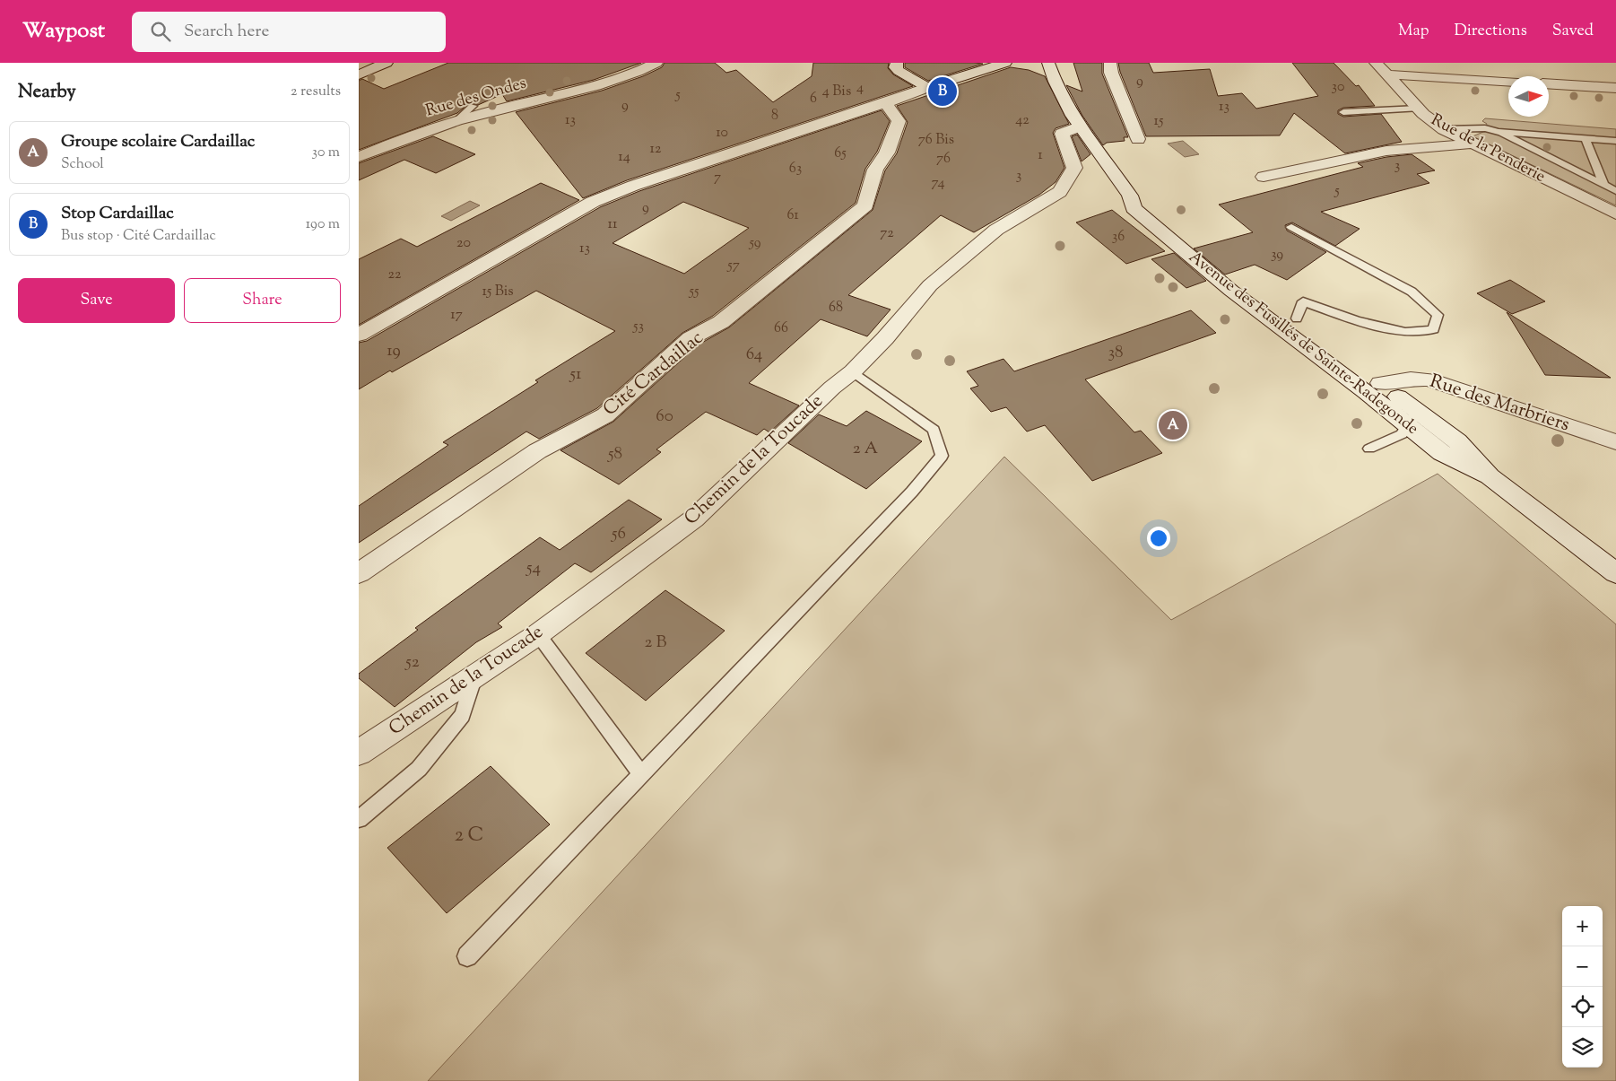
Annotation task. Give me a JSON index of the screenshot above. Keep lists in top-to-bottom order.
{
  "streets": {
    "street": [
      "Rue des Ondes",
      "Rue de la Penderie",
      "Avenue des Fusillés de Sainte-Radegonde",
      "Cité Cardaillac",
      "Rue des Marbriers",
      "Chemin de la Toucade"
    ]
  },
  "crossings": [
    ["Avenue des Fusillés de Sainte-Radegonde", "Rue des Marbriers"],
    ["Avenue des Fusillés de Sainte-Radegonde", "Chemin de la Toucade"]
  ],
  "house_numbers": [
    "9",
    "30",
    "4",
    "4 Bis",
    "5",
    "6",
    "9",
    "13",
    "8",
    "13",
    "42",
    "15",
    "10",
    "76 Bis",
    "12",
    "65",
    "1",
    "14",
    "76",
    "3",
    "63",
    "3",
    "7",
    "74",
    "5",
    "9",
    "61",
    "11",
    "72",
    "36",
    "20",
    "59",
    "13",
    "39",
    "57",
    "22",
    "15 Bis",
    "55",
    "68",
    "17",
    "53",
    "66",
    "19",
    "38",
    "64",
    "51",
    "60",
    "2 A",
    "58",
    "56",
    "54",
    "2 B",
    "52",
    "2 C"
  ],
  "north": "right",
  "page": {
    "header": "Waypost",
    "search": "Search here",
    "nav": ["Map", "Directions", "Saved"],
    "heading": ["Nearby", "2 results"],
    "pins": ["B", "A"],
    "list": [
      {
        "mark": "A",
        "name": "Groupe scolaire Cardaillac",
        "note": "School",
        "value": "30 m"
      },
      {
        "mark": "B",
        "name": "Stop Cardaillac",
        "note": "Bus stop · Cité Cardaillac",
        "value": "190 m"
      }
    ],
    "buttons": ["Save", "Share"],
    "map_buttons": ["+", "−"]
  }
}
